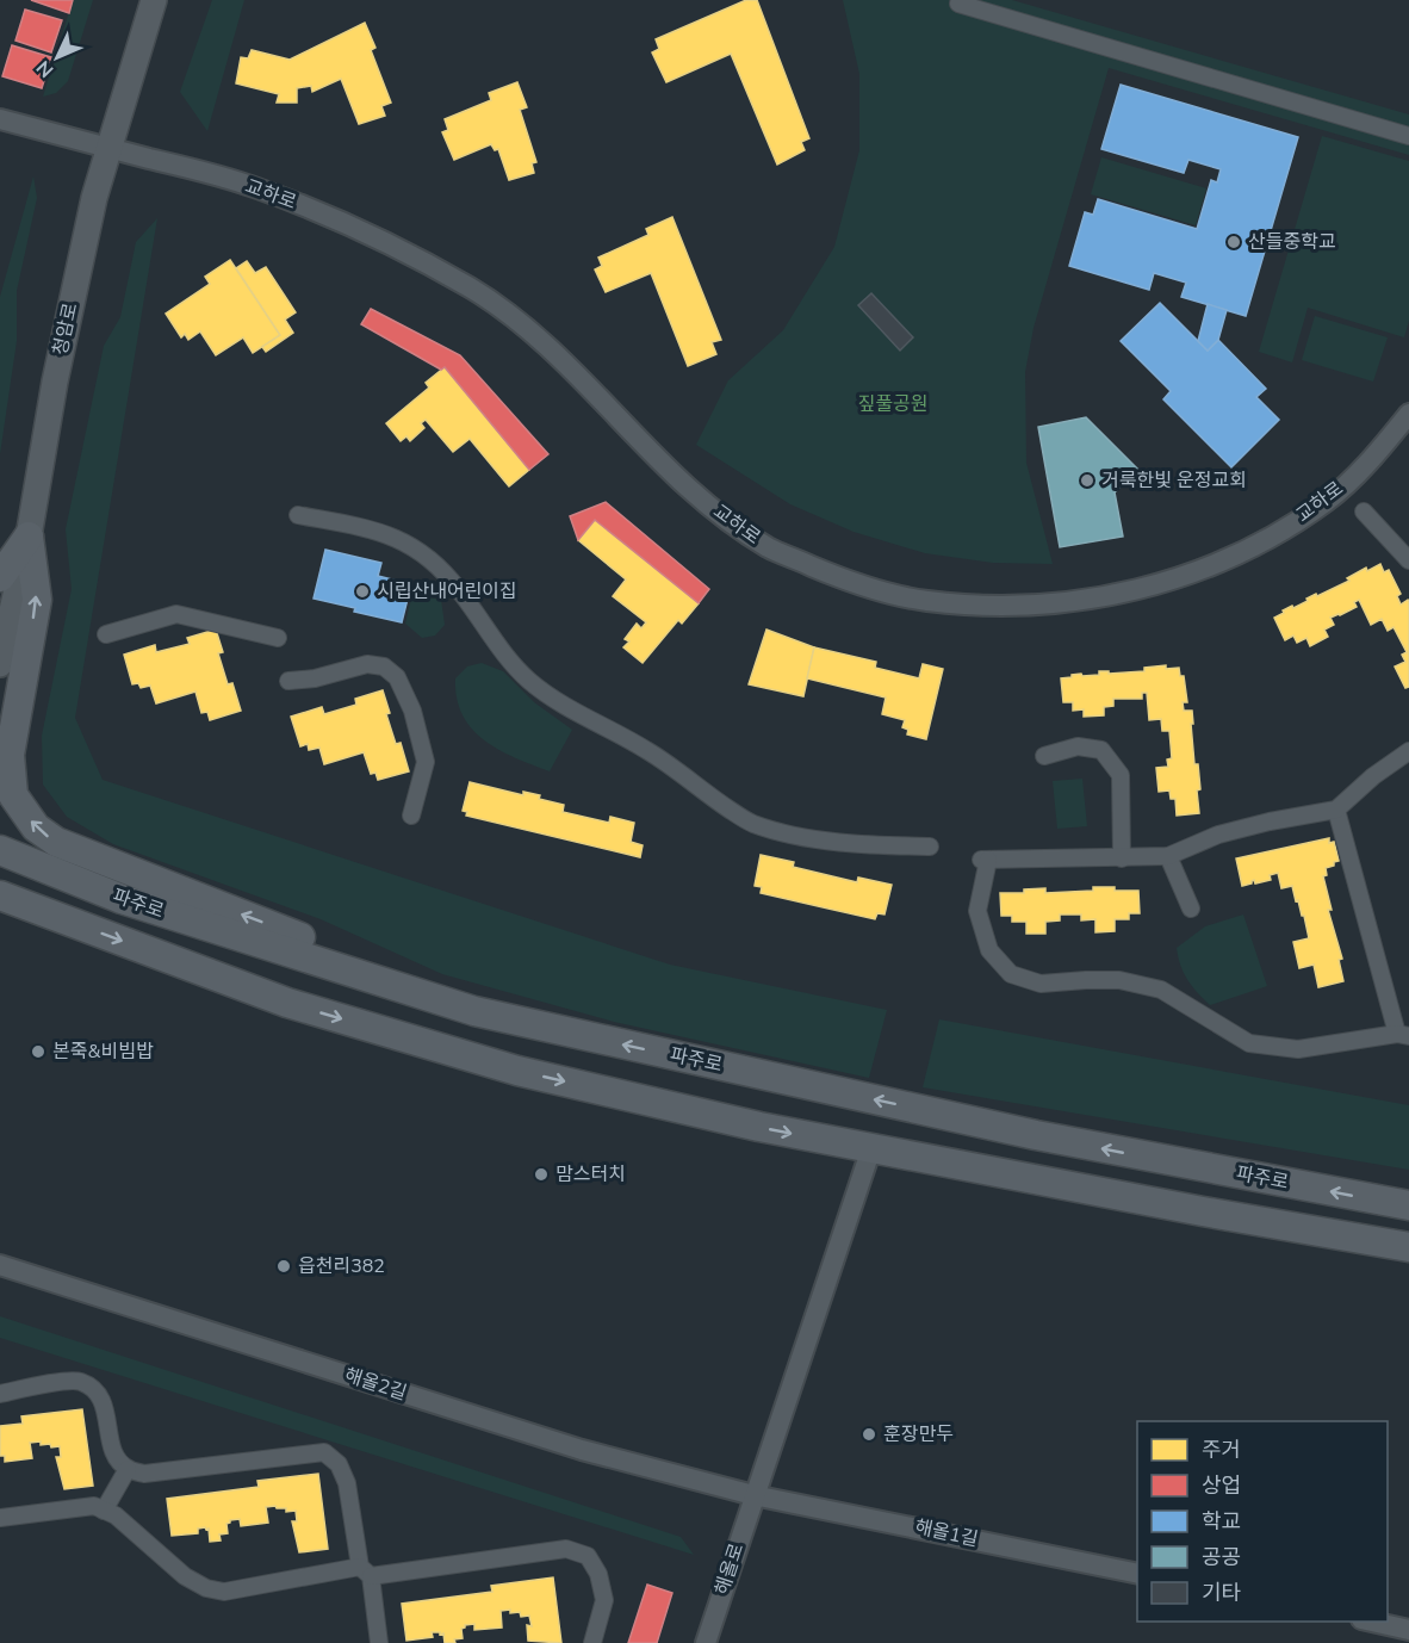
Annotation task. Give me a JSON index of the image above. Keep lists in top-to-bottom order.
{
  "streets": {
    "main road": ["파주로"],
    "street": [
      "교하로",
      "청암로",
      "해올2길",
      "해올1길",
      "해올로"
    ]
  },
  "crossings": [
    ["교하로", "청암로"],
    ["파주로", "해올로"],
    ["해올2길", "해올1길"],
    ["해올2길", "해올로"],
    ["해올1길", "해올로"]
  ],
  "parks": ["짚풀공원"],
  "places": [
    "산들중학교",
    "거룩한빛 운정교회",
    "시립산내어린이집",
    "본죽&비빔밥",
    "맘스터치",
    "읍천리382",
    "훈장만두"
  ],
  "legend": [
    "주거",
    "상업",
    "학교",
    "공공",
    "기타"
  ],
  "north": "bottom left"
}
